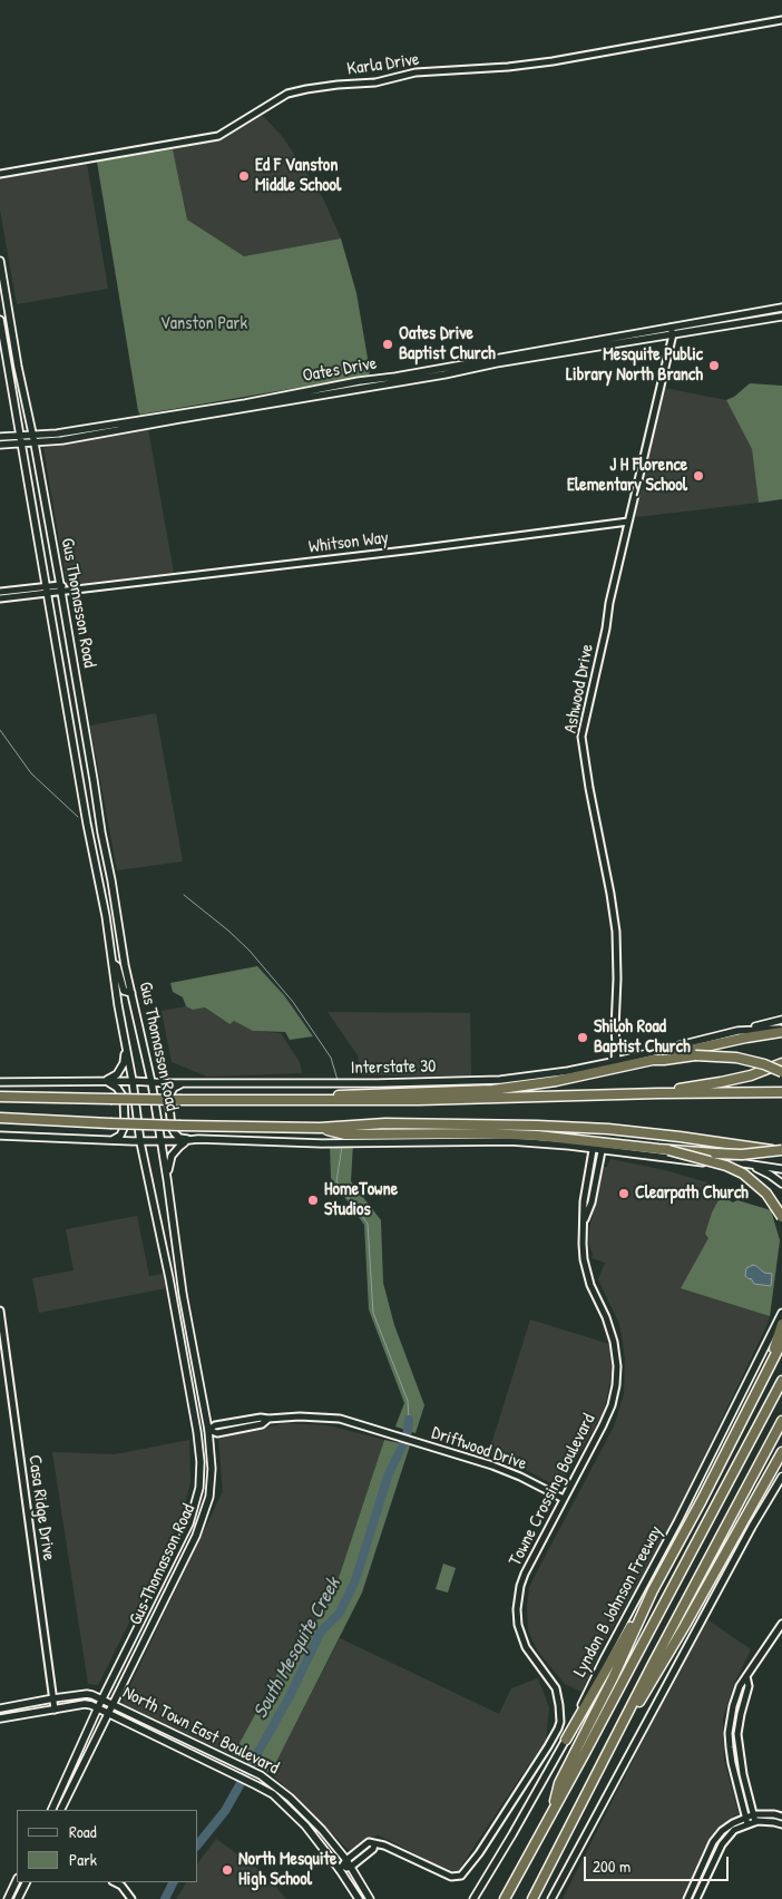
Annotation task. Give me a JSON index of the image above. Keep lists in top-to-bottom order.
{
  "streets": {
    "main road": [
      "Oates Drive",
      "Gus Thomasson Road",
      "Interstate 30",
      "Lyndon B Johnson Freeway",
      "North Town East Boulevard"
    ],
    "street": [
      "Karla Drive",
      "Whitson Way",
      "Ashwood Drive",
      "Driftwood Drive",
      "Towne Crossing Boulevard",
      "Casa Ridge Drive"
    ]
  },
  "crossings": [
    ["Oates Drive", "Gus Thomasson Road"],
    ["Oates Drive", "Ashwood Drive"],
    ["Whitson Way", "Gus Thomasson Road"],
    ["Whitson Way", "Ashwood Drive"],
    ["Gus Thomasson Road", "Interstate 30"],
    ["Gus Thomasson Road", "Driftwood Drive"],
    ["Gus Thomasson Road", "North Town East Boulevard"],
    ["Ashwood Drive", "Interstate 30"],
    ["Driftwood Drive", "Towne Crossing Boulevard"],
    ["Towne Crossing Boulevard", "North Town East Boulevard"],
    ["Casa Ridge Drive", "North Town East Boulevard"]
  ],
  "water": ["South Mesquite Creek"],
  "parks": ["Vanston Park"],
  "places": [
    "Ed F Vanston Middle School",
    "Oates Drive Baptist Church",
    "Mesquite Public Library North Branch",
    "J H Florence Elementary School",
    "Shiloh Road Baptist Church",
    "Clearpath Church",
    "HomeTowne Studios",
    "North Mesquite High School"
  ],
  "legend": ["Road", "Park"],
  "scale_bar": "200 m"
}
